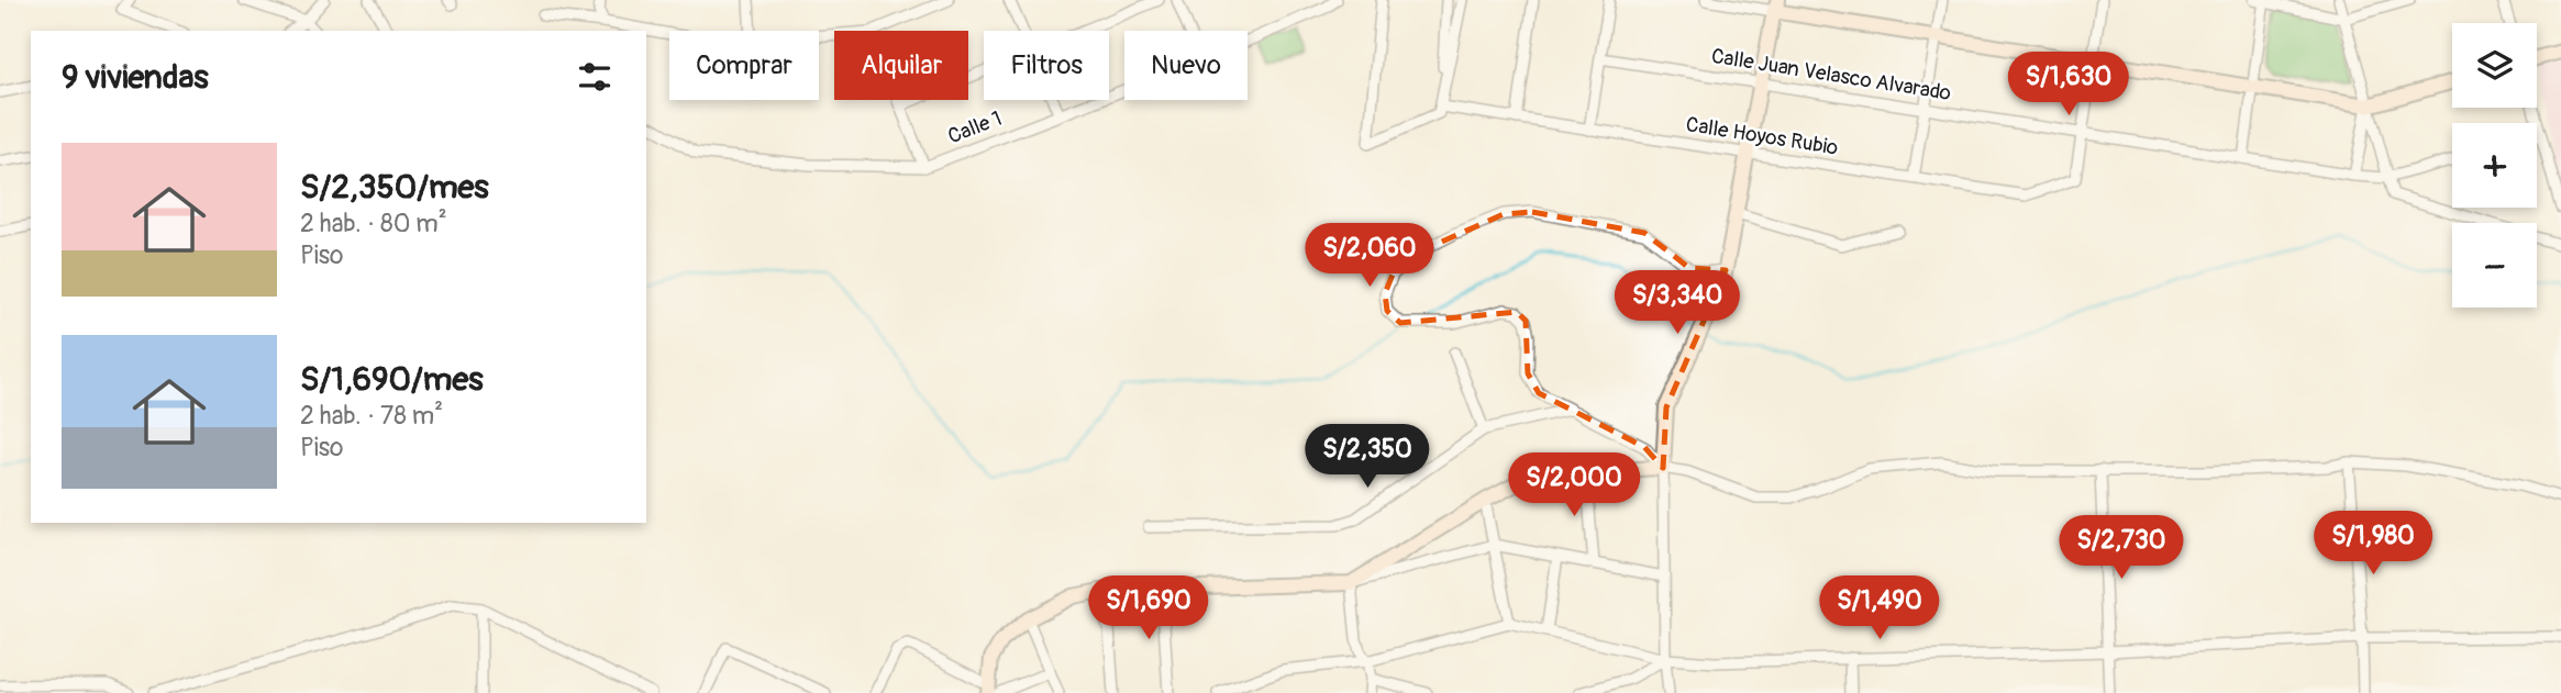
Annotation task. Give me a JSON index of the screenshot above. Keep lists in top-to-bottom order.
{
  "streets": {
    "street": ["Calle Juan Velasco Alvarado", "Calle 1", "Calle Hoyos Rubio"]
  },
  "crossings": [
    ["Calle Juan Velasco Alvarado", "Calle Hoyos Rubio"]
  ],
  "page": {
    "map_buttons": ["+", "−"],
    "chip": [
      "Comprar",
      "Alquilar",
      "Filtros",
      "Nuevo"
    ],
    "heading": "9 viviendas",
    "price": [
      "S/1,630",
      "S/2,060",
      "S/3,340",
      "S/2,350",
      "S/2,000",
      "S/1,980",
      "S/2,730",
      "S/1,690",
      "S/1,490"
    ],
    "list": [
      {
        "name": "S/2,350/mes",
        "note": "2 hab. · 80 m² · Piso"
      },
      {
        "name": "S/1,690/mes",
        "note": "2 hab. · 78 m² · Piso"
      }
    ]
  }
}
